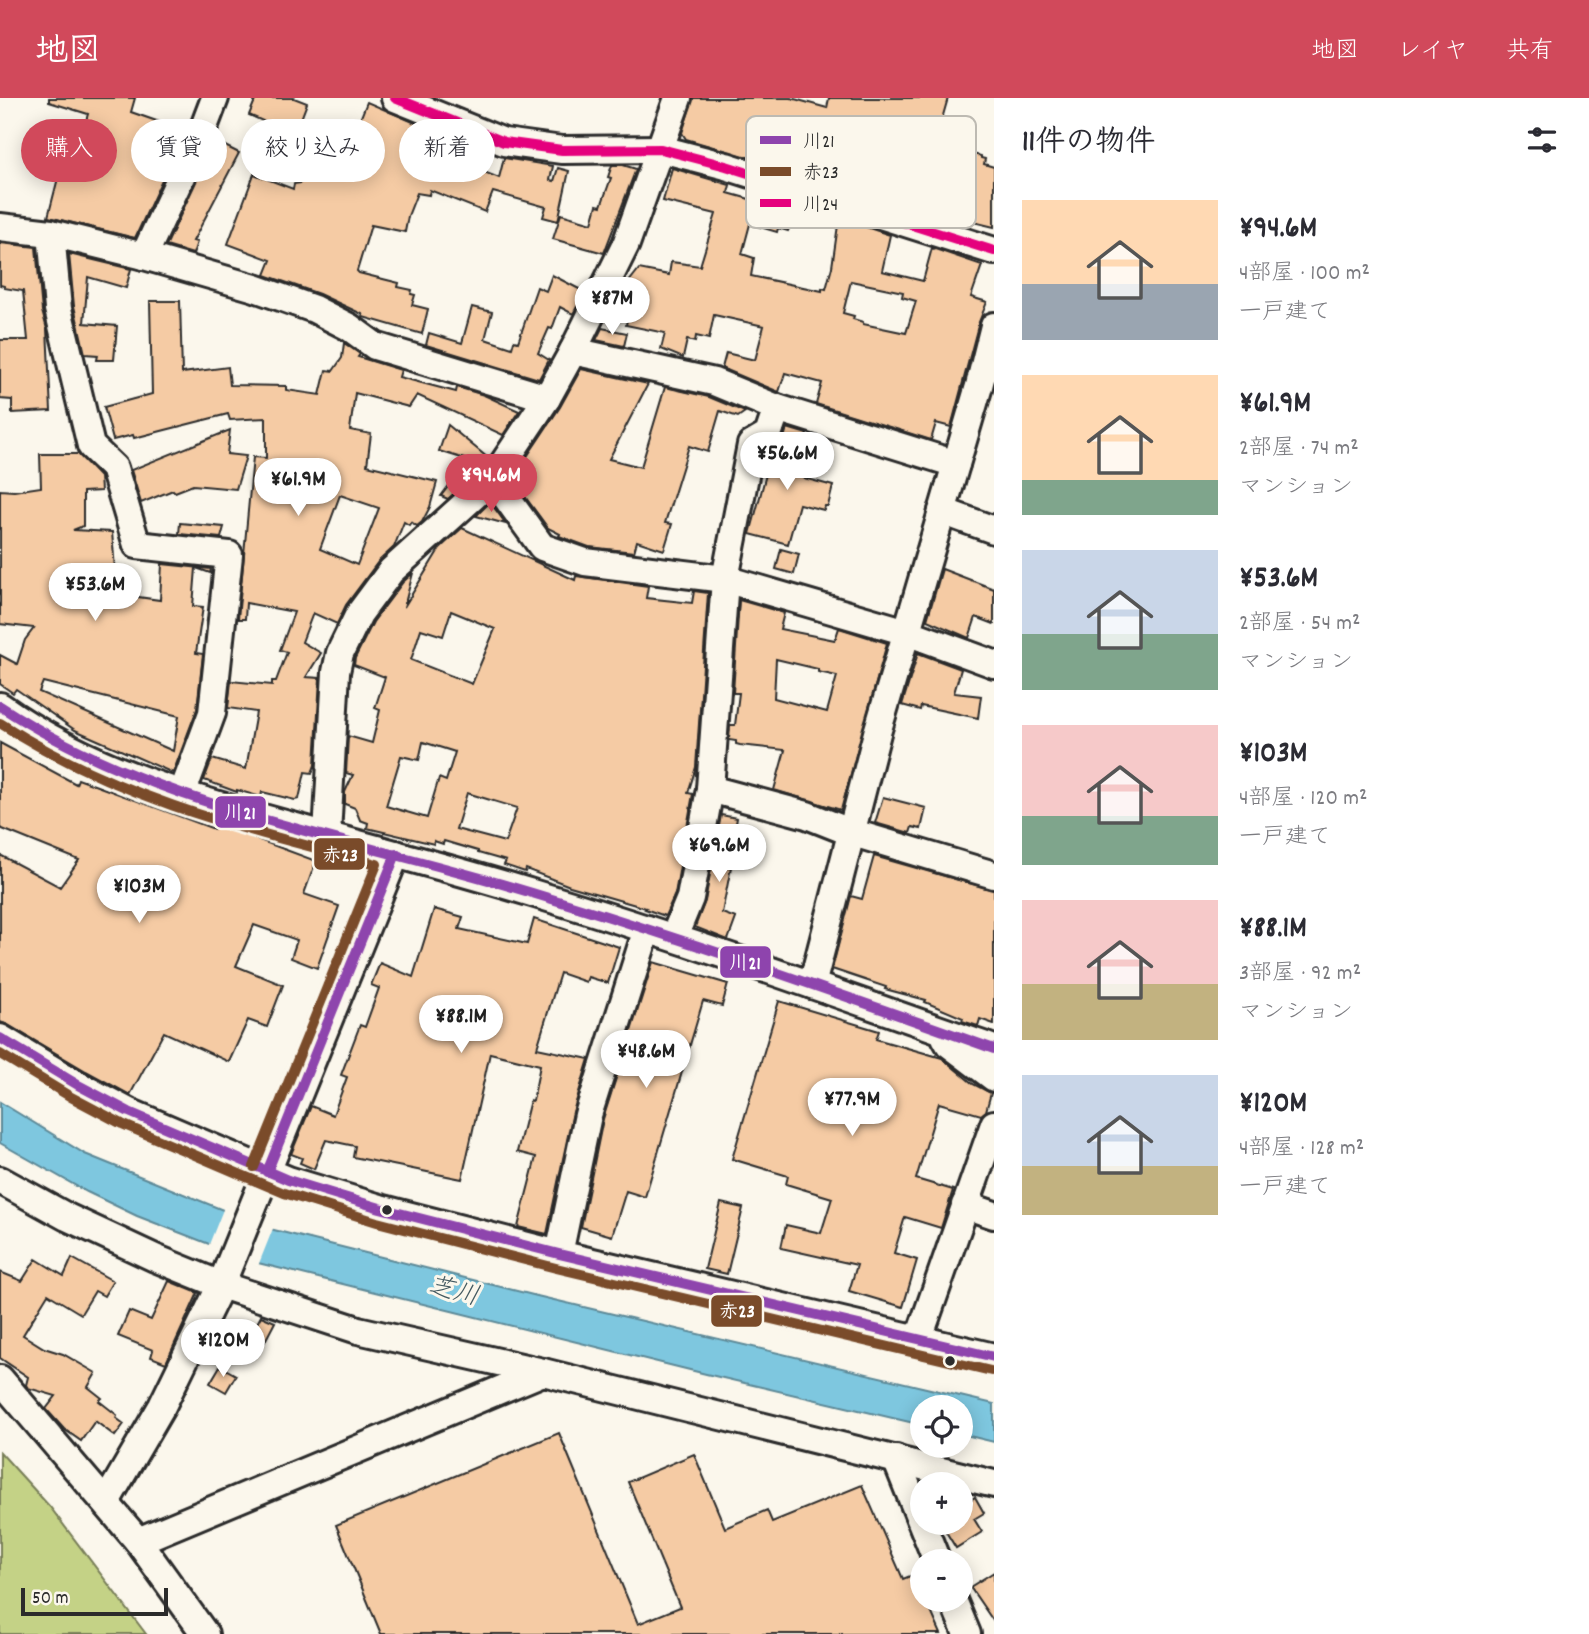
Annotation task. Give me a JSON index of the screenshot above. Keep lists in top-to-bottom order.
{
  "water": ["芝川"],
  "lines": ["transit line 川24", "transit line 川21", "transit line 赤23"],
  "legend": ["川21", "赤23", "川24"],
  "scale_bar": "50 m",
  "page": {
    "header": "地図",
    "nav": ["地図", "レイヤ", "共有"],
    "heading": "11件の物件",
    "chip": [
      "購入",
      "賃貸",
      "絞り込み",
      "新着"
    ],
    "list": [
      {
        "name": "¥94.6M",
        "note": "4部屋 · 100 m² · 一戸建て"
      },
      {
        "name": "¥61.9M",
        "note": "2部屋 · 74 m² · マンション"
      },
      {
        "name": "¥53.6M",
        "note": "2部屋 · 54 m² · マンション"
      },
      {
        "name": "¥103M",
        "note": "4部屋 · 120 m² · 一戸建て"
      },
      {
        "name": "¥88.1M",
        "note": "3部屋 · 92 m² · マンション"
      },
      {
        "name": "¥120M",
        "note": "4部屋 · 128 m² · 一戸建て"
      }
    ],
    "price": [
      "¥87M",
      "¥56.6M",
      "¥94.6M",
      "¥61.9M",
      "¥53.6M",
      "¥69.6M",
      "¥103M",
      "¥88.1M",
      "¥48.6M",
      "¥77.9M",
      "¥120M"
    ],
    "map_buttons": ["+", "−"],
    "scale": "50 m"
  }
}
